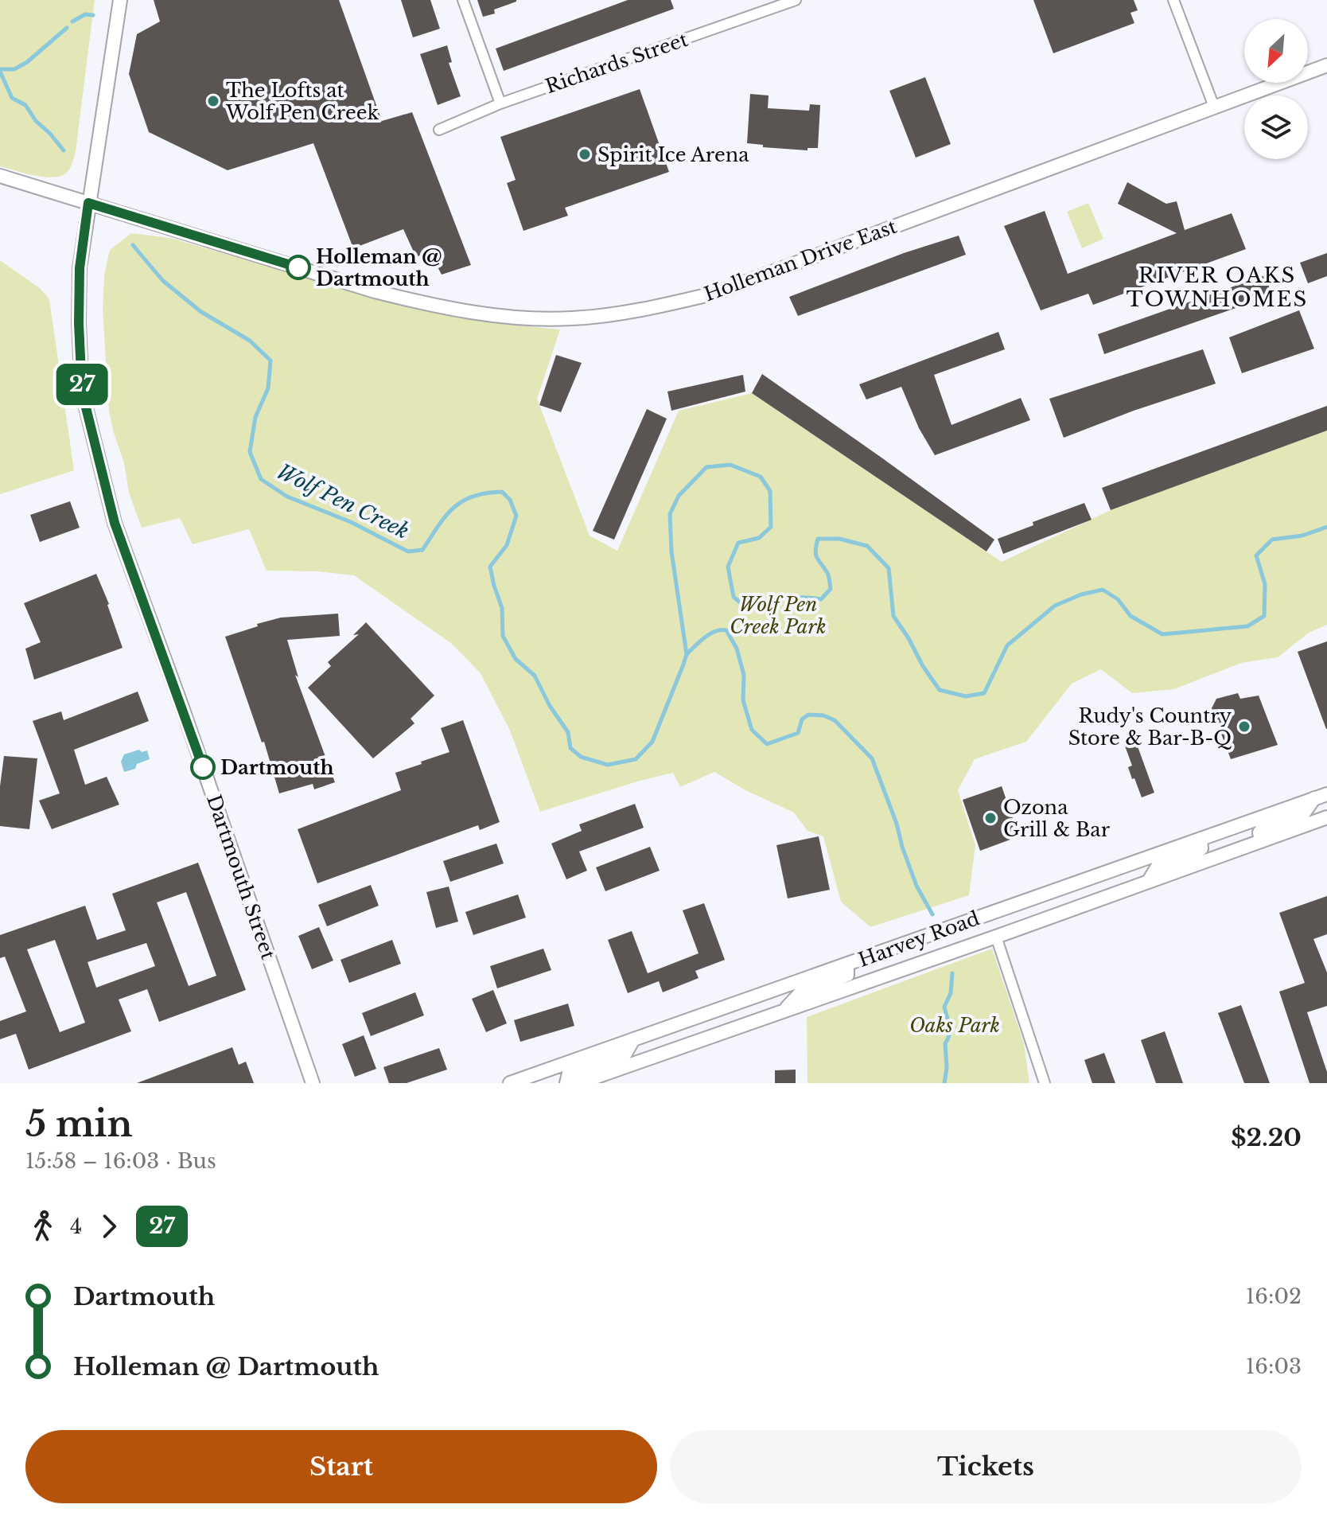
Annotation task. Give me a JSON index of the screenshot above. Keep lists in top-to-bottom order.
{
  "streets": {
    "street": [
      "Richards Street",
      "Holleman Drive East",
      "Dartmouth Street",
      "Harvey Road"
    ]
  },
  "crossings": [
    ["Holleman Drive East", "Dartmouth Street"]
  ],
  "districts": ["RIVER OAKS TOWNHOMES"],
  "water": ["Wolf Pen Creek"],
  "parks": ["Wolf Pen Creek Park", "Oaks Park"],
  "places": [
    "The Lofts at Wolf Pen Creek",
    "Spirit Ice Arena",
    "Holleman @ Dartmouth",
    "Rudy's Country Store & Bar-B-Q",
    "Dartmouth",
    "Ozona Grill & Bar"
  ],
  "lines": ["bus line 27"],
  "north": "bottom left",
  "page": {
    "on_map": "27",
    "heading": ["5 min", "15:58 – 16:03 · Bus", "$2.20"],
    "legs": ["4", "27"],
    "list": [
      {
        "name": "Dartmouth",
        "value": "16:02"
      },
      {
        "name": "Holleman @ Dartmouth",
        "value": "16:03"
      }
    ],
    "buttons": ["Start", "Tickets"]
  }
}
